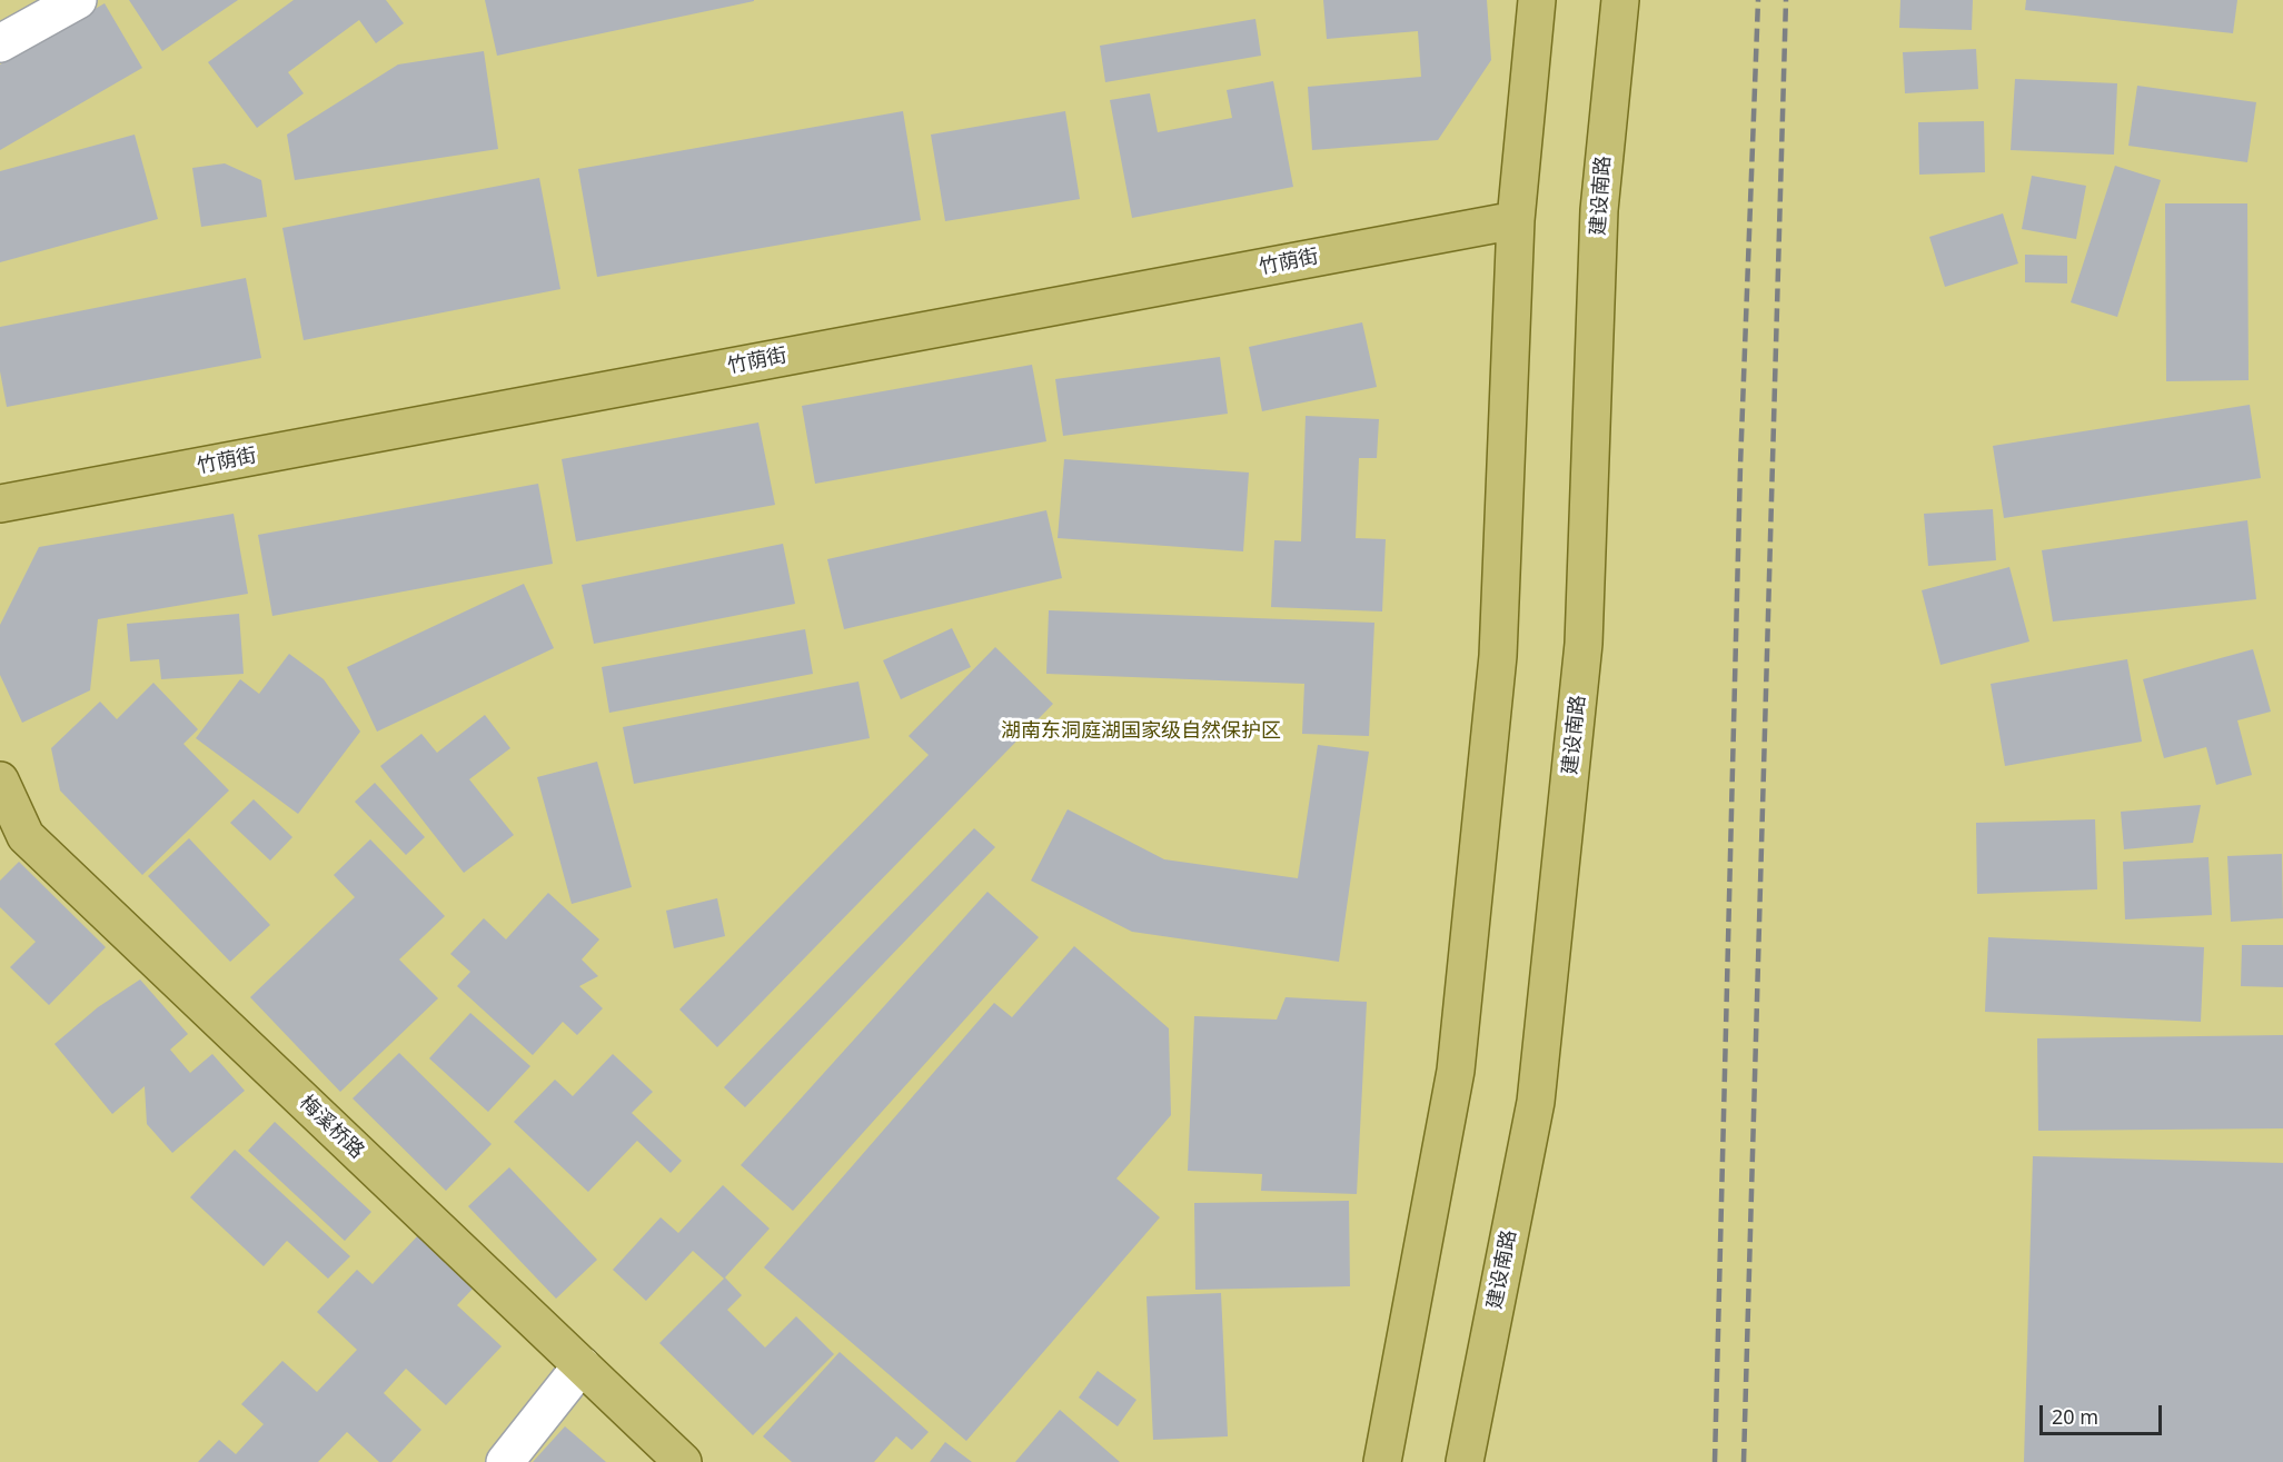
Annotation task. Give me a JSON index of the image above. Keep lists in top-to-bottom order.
{
  "streets": {
    "main road": ["建设南路", "竹荫街", "梅溪桥路"]
  },
  "parks": ["湖南东洞庭湖国家级自然保护区"],
  "scale_bar": "20 m"
}
